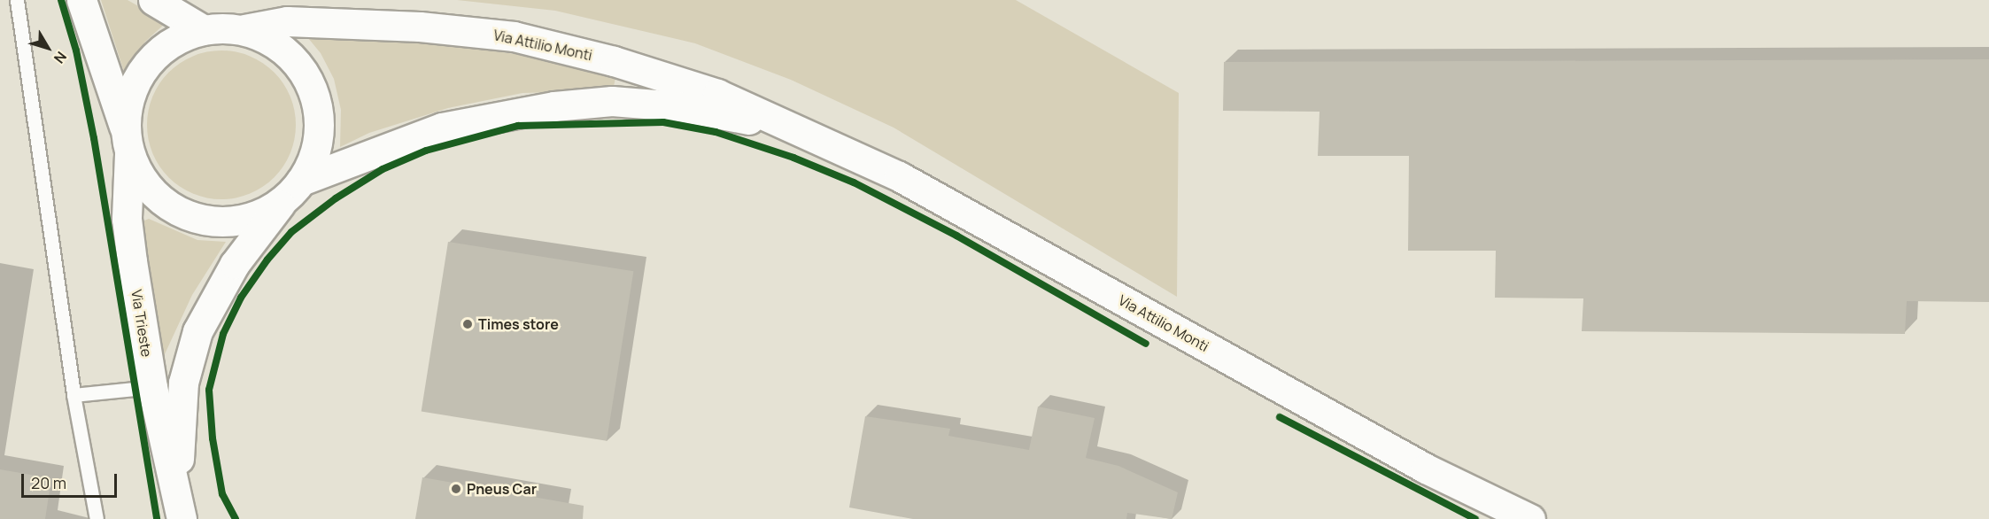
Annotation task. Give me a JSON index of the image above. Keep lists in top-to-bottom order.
{
  "streets": {
    "main road": ["Via Attilio Monti", "Via Trieste"]
  },
  "crossings": [
    ["Via Attilio Monti", "Via Trieste"]
  ],
  "places": ["Times store", "Pneus Car"],
  "scale_bar": "20 m",
  "north": "bottom right"
}
